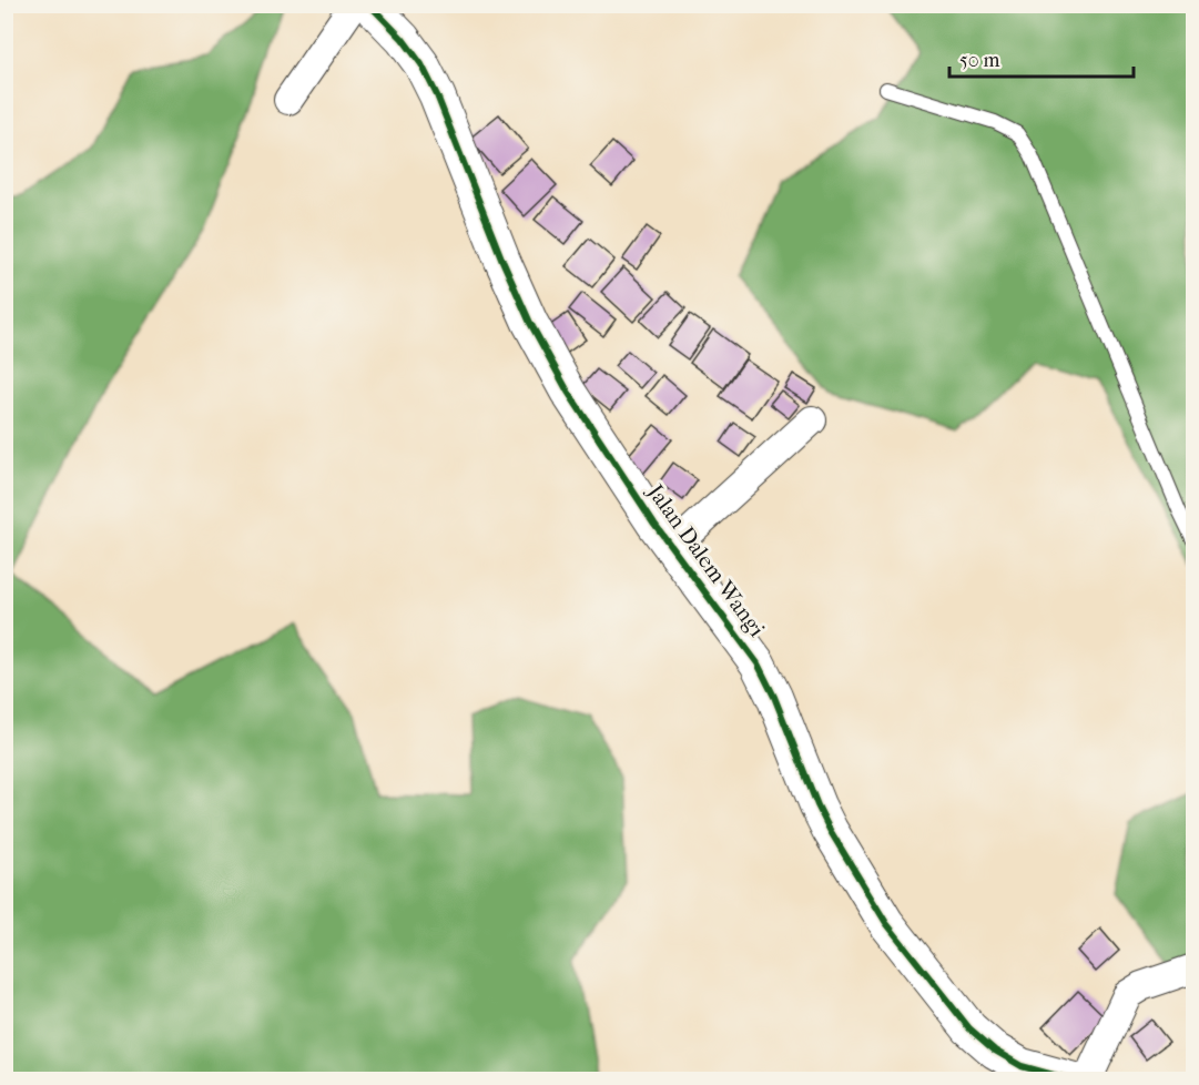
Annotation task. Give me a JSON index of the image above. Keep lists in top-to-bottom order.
{
  "streets": {
    "street": ["Jalan Dalem Wangi"]
  },
  "scale_bar": "50 m"
}
